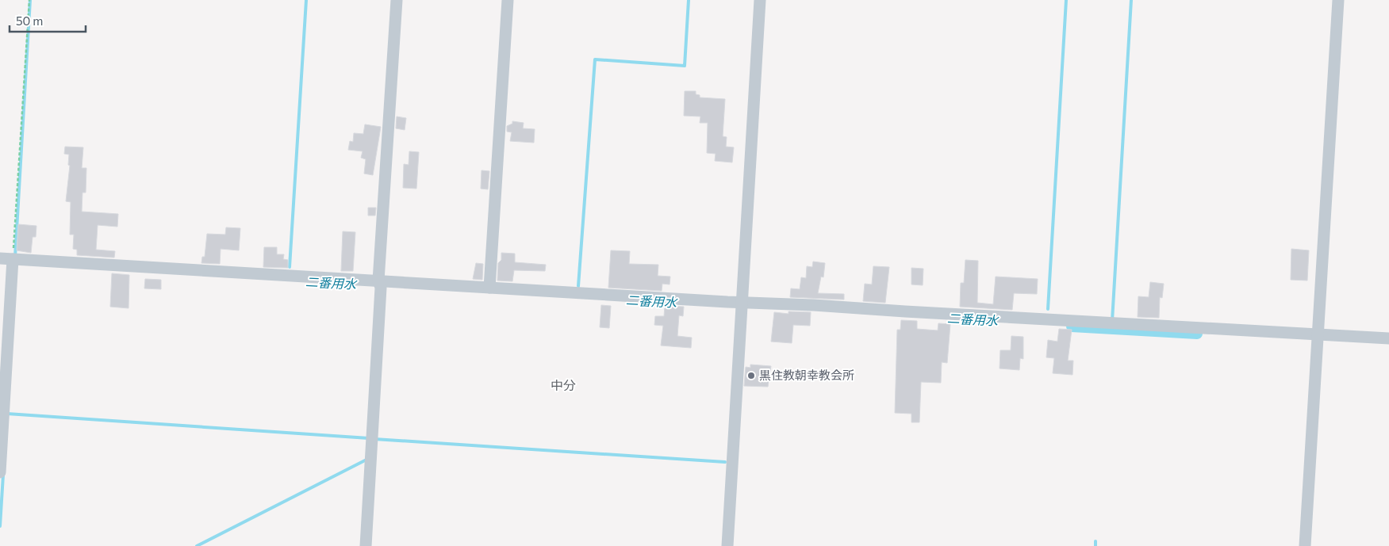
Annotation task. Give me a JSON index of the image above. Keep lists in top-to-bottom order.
{
  "districts": ["中分"],
  "water": ["二番用水"],
  "places": ["黒住教朝幸教会所"],
  "scale_bar": "50 m"
}
